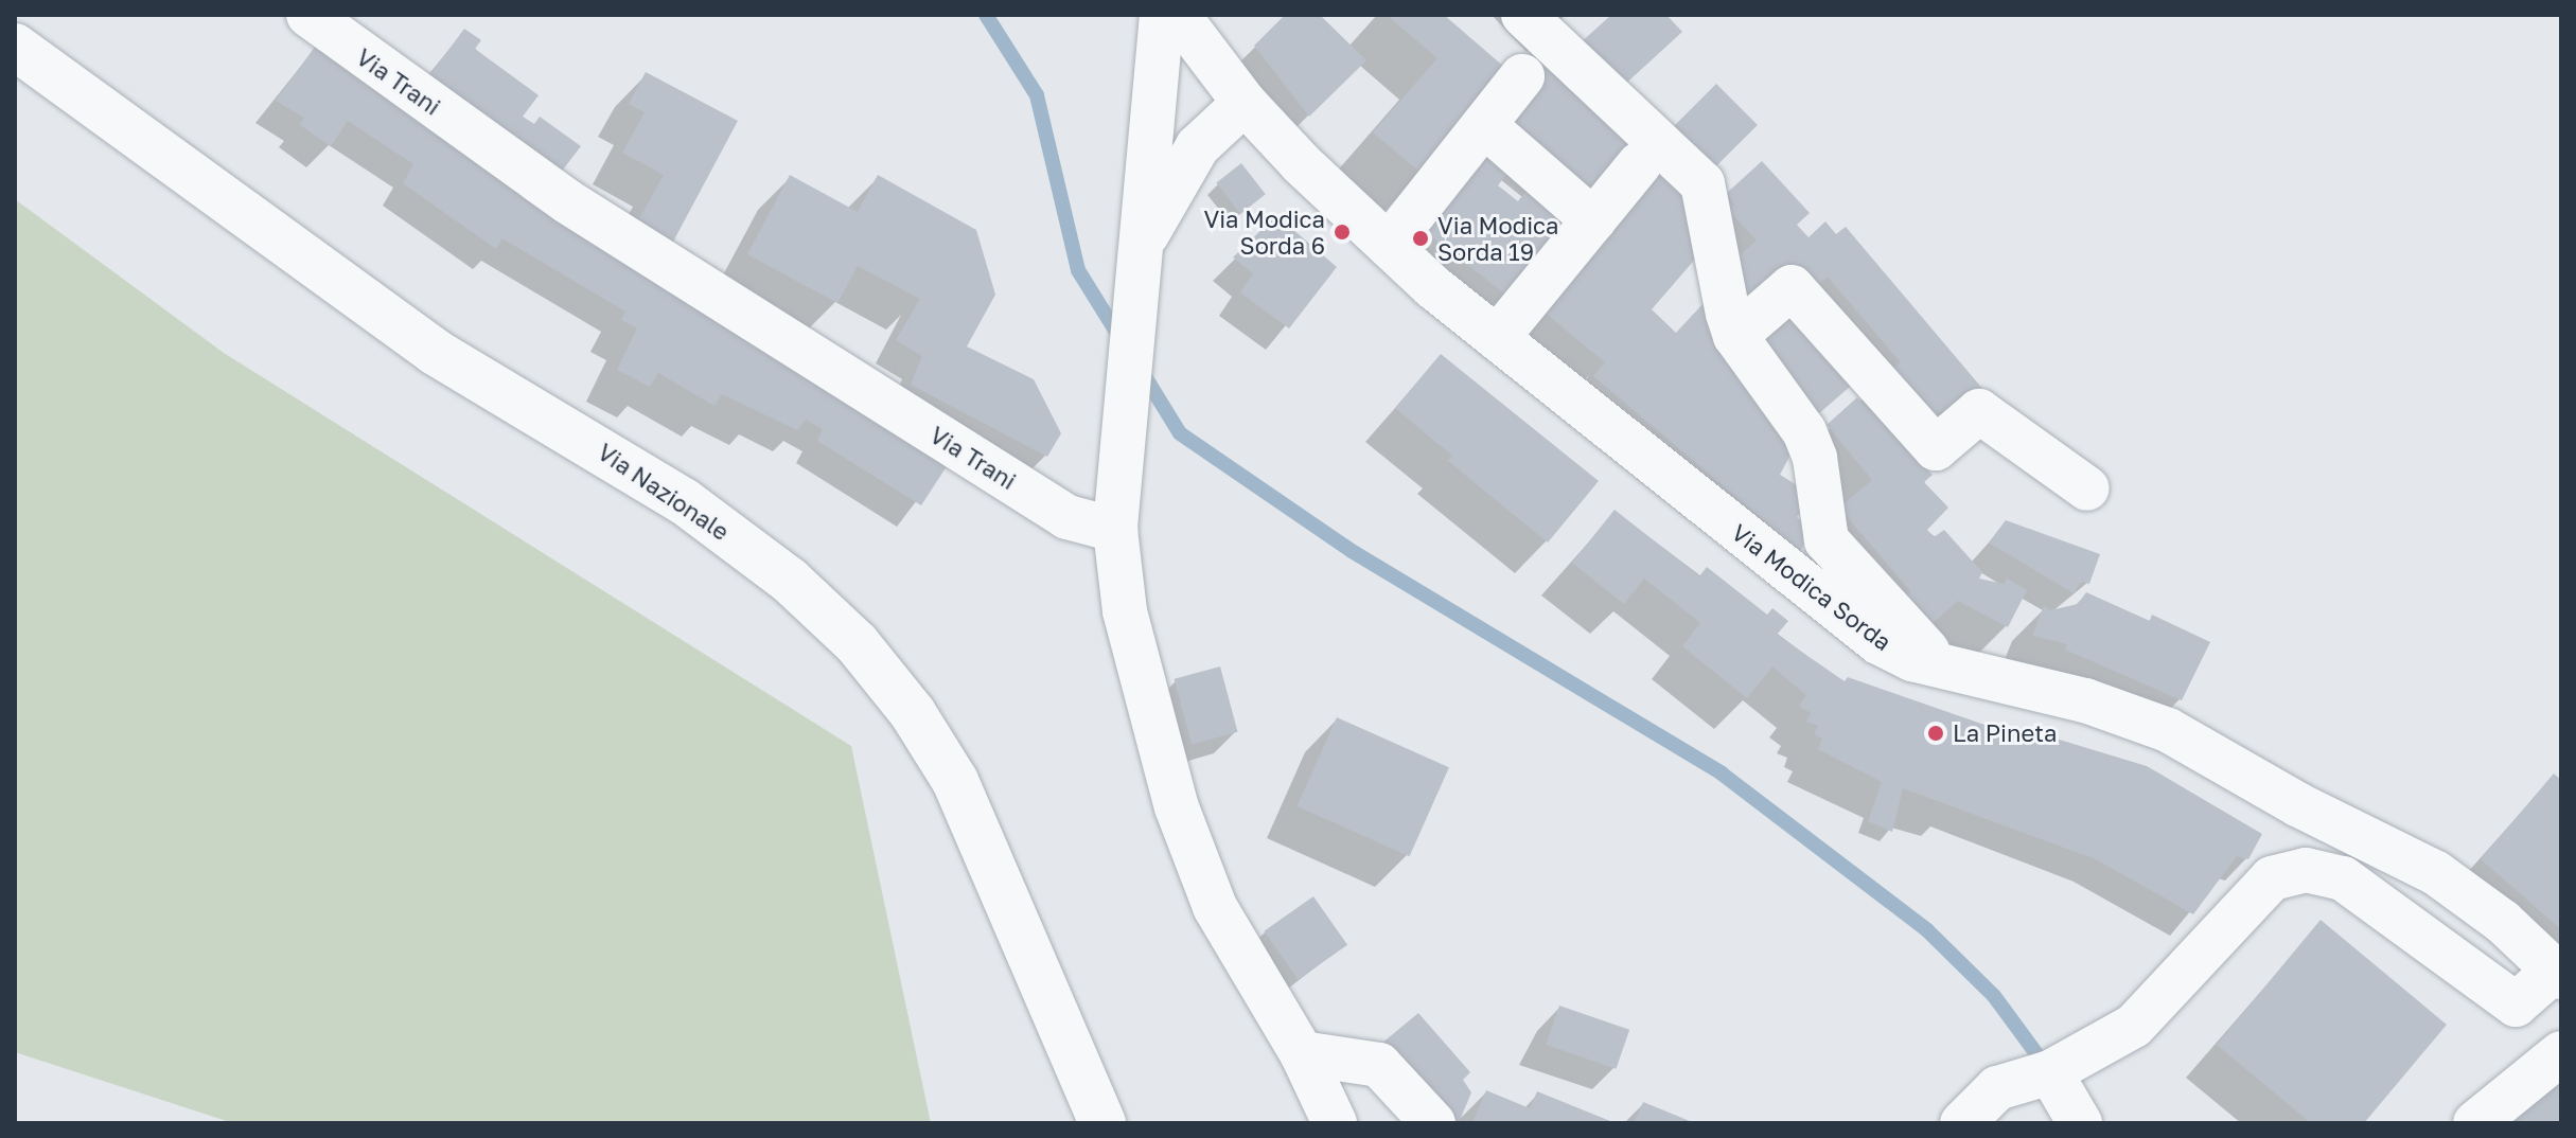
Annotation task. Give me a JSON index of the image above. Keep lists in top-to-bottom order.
{
  "streets": {
    "street": ["Via Trani", "Via Nazionale", "Via Modica Sorda"]
  },
  "places": ["Via Modica Sorda 6", "Via Modica Sorda 19", "La Pineta"]
}
